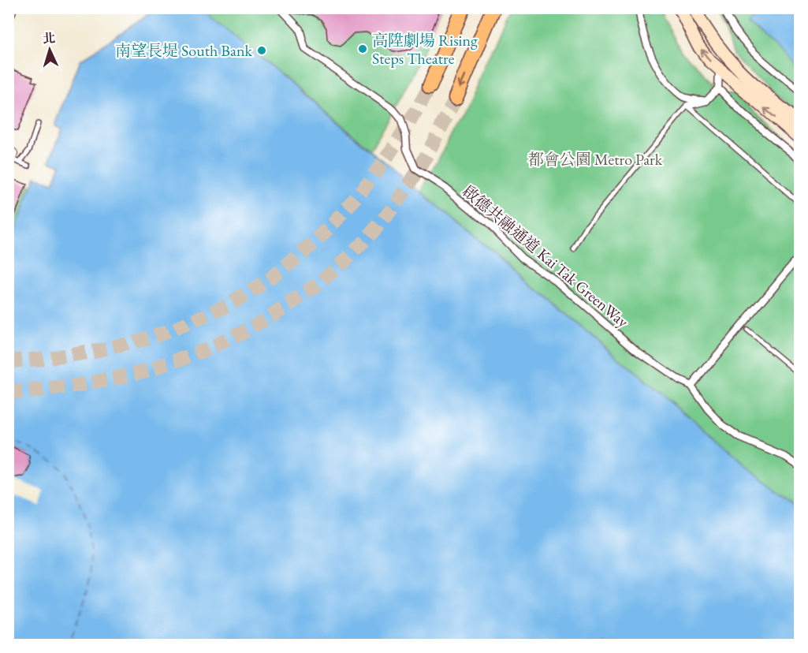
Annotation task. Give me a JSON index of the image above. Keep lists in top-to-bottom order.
{
  "streets": {
    "street": ["啟德共融通道 Kai Tak GreenWay"]
  },
  "parks": ["都會公園 Metro Park"],
  "places": ["高陞劇場 Rising Steps Theatre", "南望長堤 South Bank"],
  "north": "top"
}
